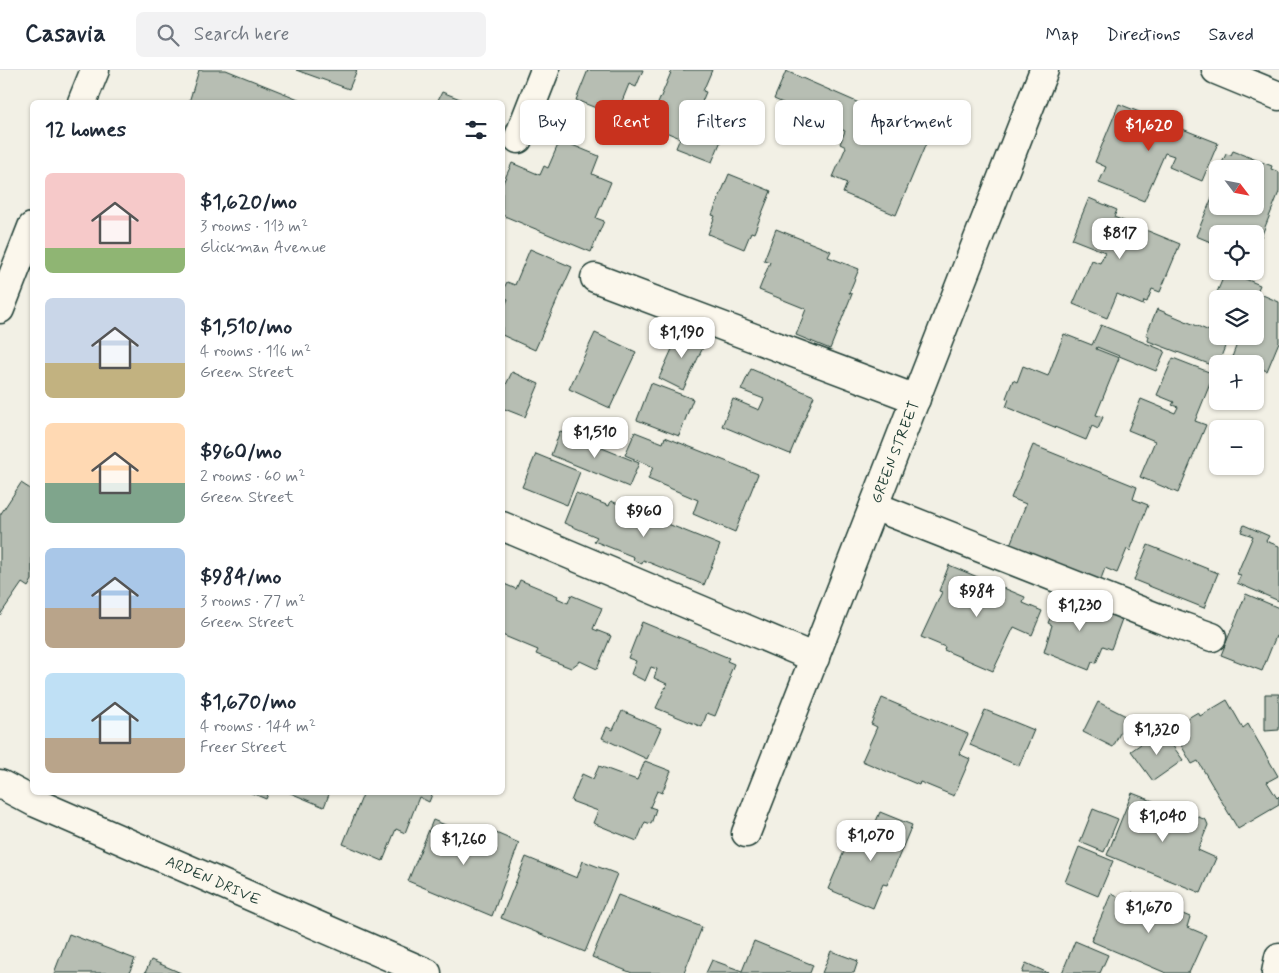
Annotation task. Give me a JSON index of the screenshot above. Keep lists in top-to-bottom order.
{
  "streets": {
    "street": ["GREEN STREET", "ARDEN DRIVE"]
  },
  "north": "bottom right",
  "page": {
    "header": "Casavia",
    "search": "Search here",
    "nav": ["Map", "Directions", "Saved"],
    "chip": [
      "Buy",
      "Rent",
      "Filters",
      "New",
      "Apartment"
    ],
    "heading": "12 homes",
    "price": [
      "$1,620",
      "$817",
      "$1,190",
      "$1,510",
      "$960",
      "$984",
      "$1,230",
      "$1,320",
      "$1,040",
      "$1,070",
      "$1,260",
      "$1,670"
    ],
    "map_buttons": ["+", "−"],
    "list": [
      {
        "name": "$1,620/mo",
        "note": "3 rooms · 113 m² · Glickman Avenue"
      },
      {
        "name": "$1,510/mo",
        "note": "4 rooms · 116 m² · Green Street"
      },
      {
        "name": "$960/mo",
        "note": "2 rooms · 60 m² · Green Street"
      },
      {
        "name": "$984/mo",
        "note": "3 rooms · 77 m² · Green Street"
      },
      {
        "name": "$1,670/mo",
        "note": "4 rooms · 144 m² · Freer Street"
      }
    ]
  }
}
